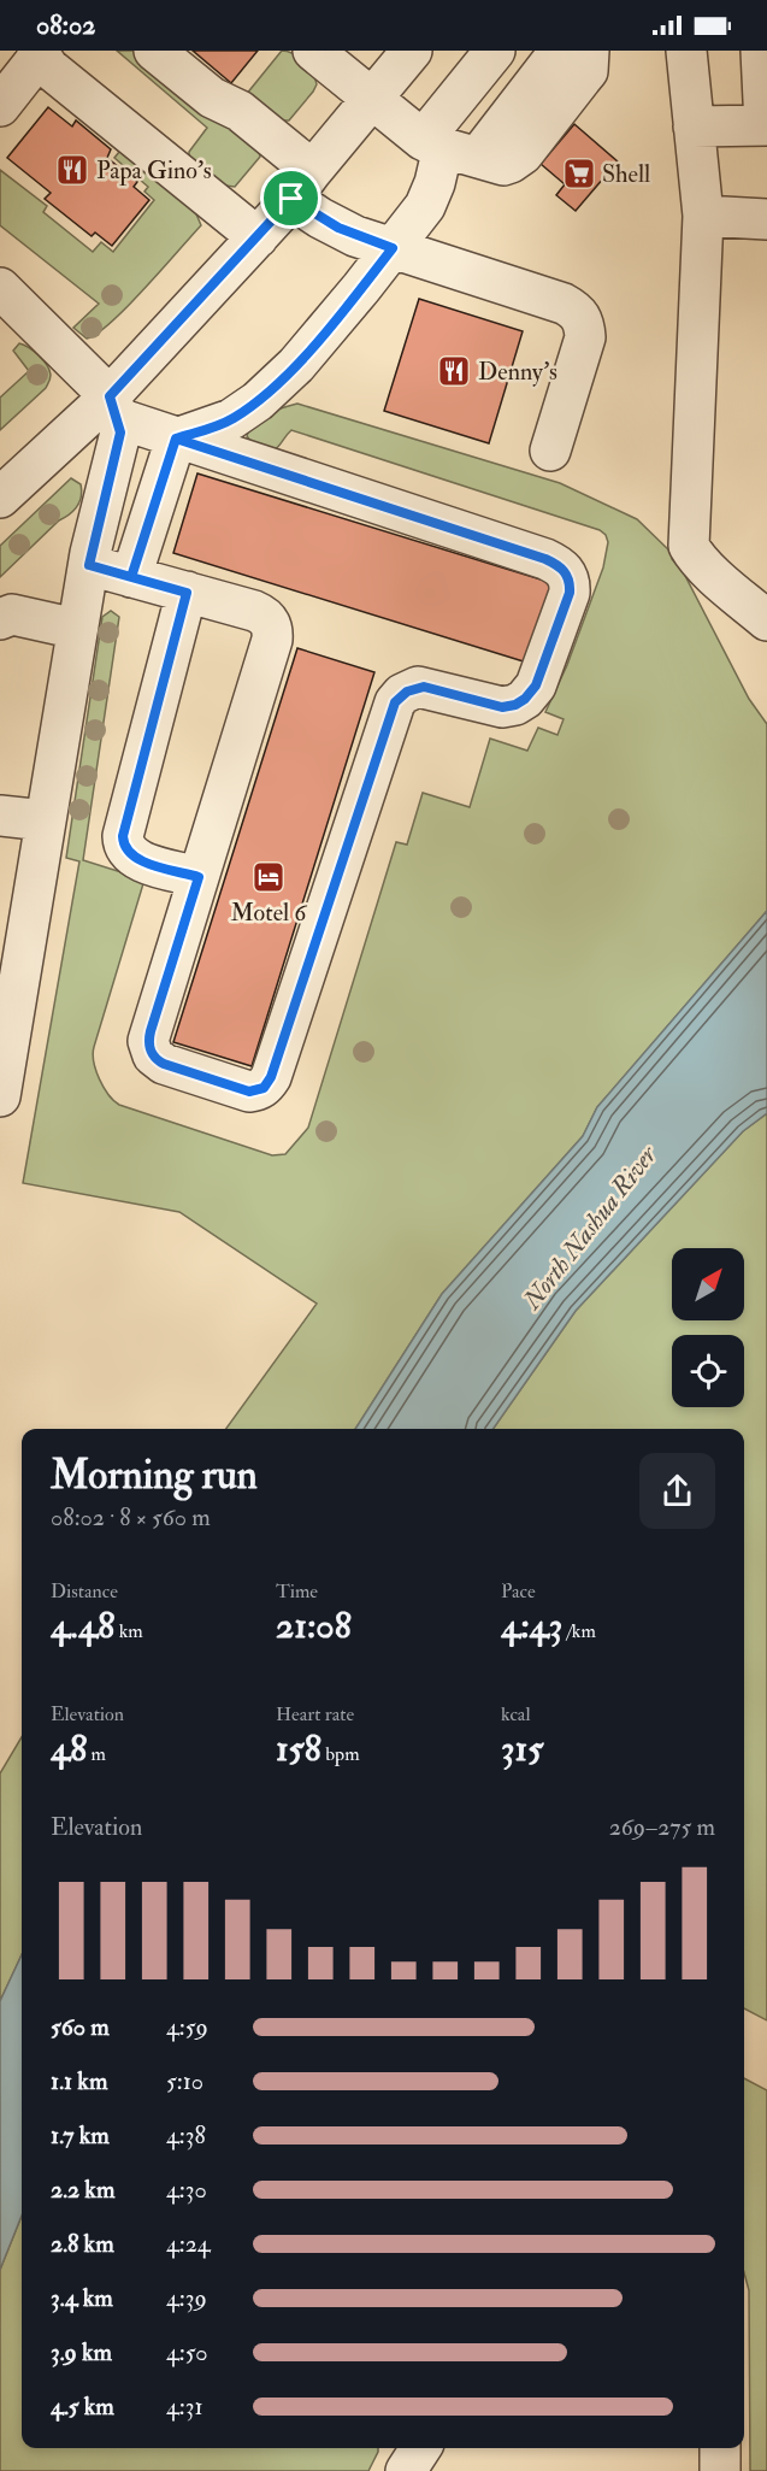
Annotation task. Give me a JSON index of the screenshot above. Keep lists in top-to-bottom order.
{
  "water": ["North Nashua River"],
  "places": {
    "restaurant": ["Papa Gino's", "Denny's"],
    "supermarket": ["Shell"],
    "hotel": ["Motel 6"]
  },
  "north": "top right",
  "page": {
    "status": "08:02",
    "heading": ["Morning run", "08:02 · 8 × 560 m"],
    "stats": [
      ["Distance", "4.48 km"],
      ["Time", "21:08"],
      ["Pace", "4:43 /km"],
      ["Elevation", "48 m"],
      ["Heart rate", "158 bpm"],
      ["kcal", "315"]
    ],
    "chart": ["Elevation", "269–275 m"],
    "list": [
      {
        "name": "560 m",
        "note": "4:59"
      },
      {
        "name": "1.1 km",
        "note": "5:10"
      },
      {
        "name": "1.7 km",
        "note": "4:38"
      },
      {
        "name": "2.2 km",
        "note": "4:30"
      },
      {
        "name": "2.8 km",
        "note": "4:24"
      },
      {
        "name": "3.4 km",
        "note": "4:39"
      },
      {
        "name": "3.9 km",
        "note": "4:50"
      },
      {
        "name": "4.5 km",
        "note": "4:31"
      }
    ]
  }
}
